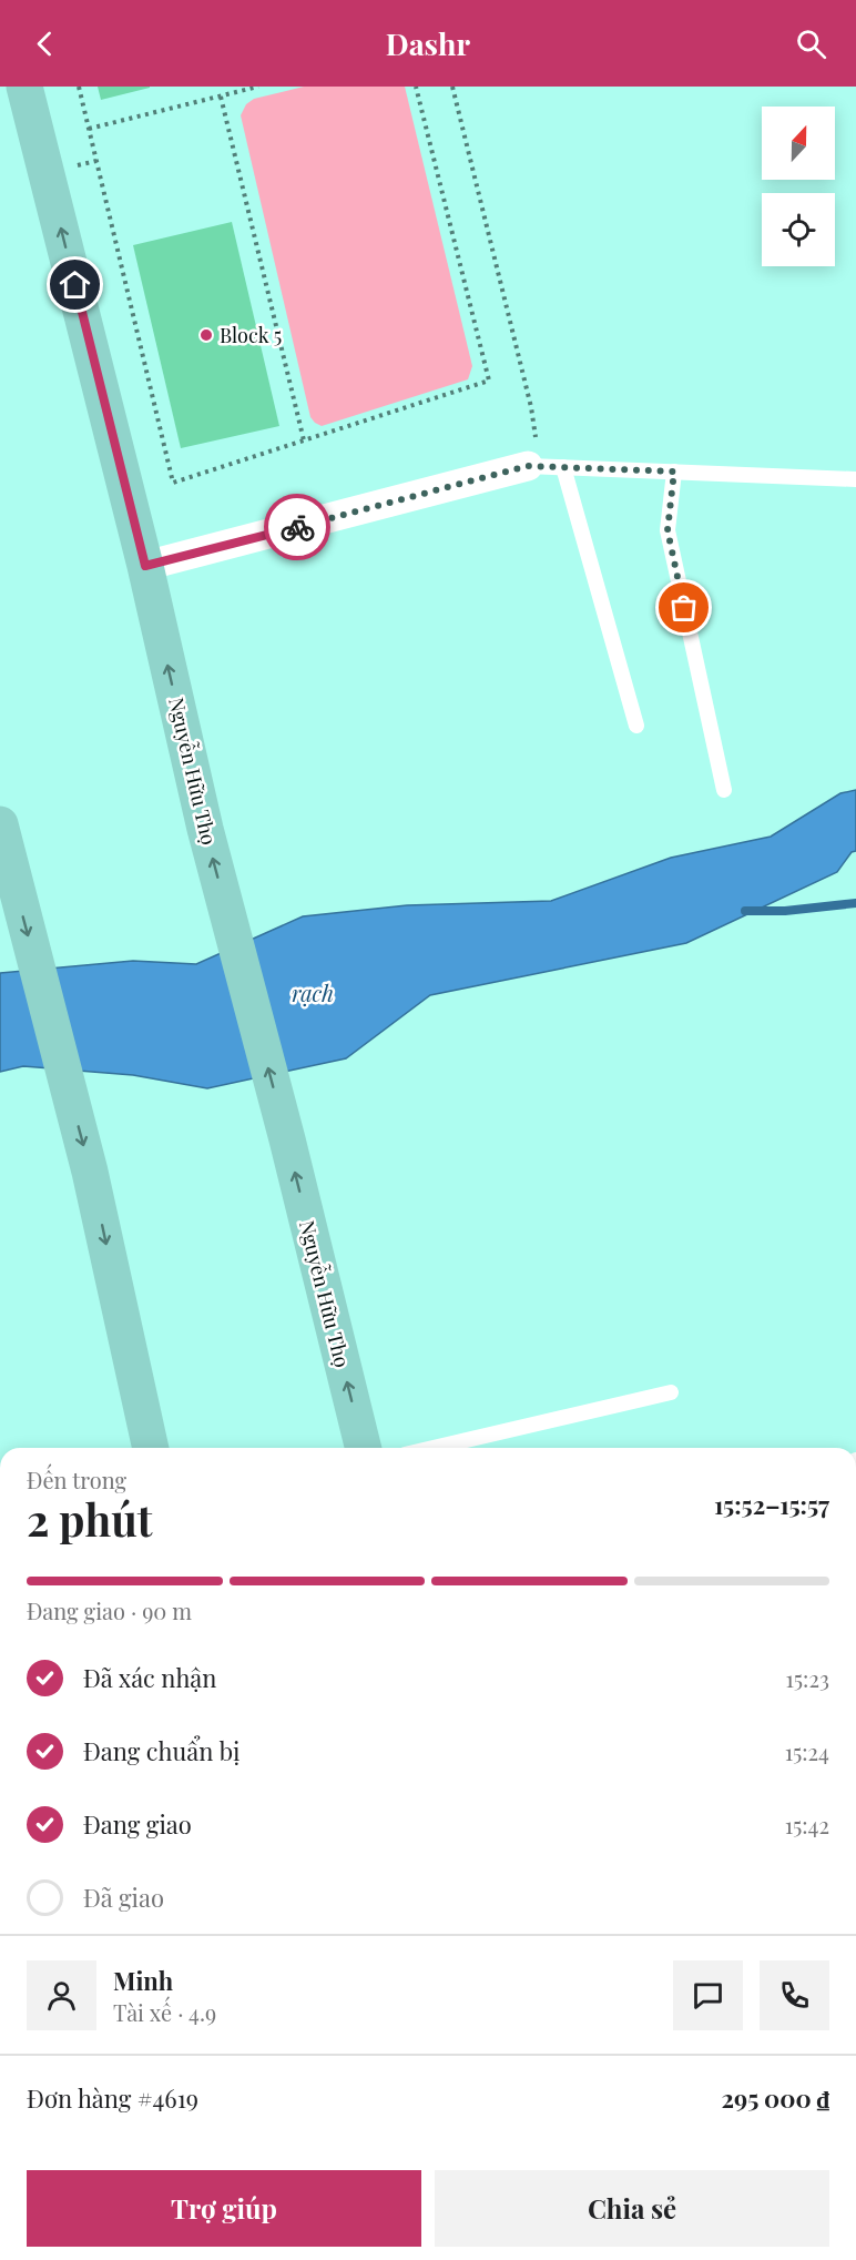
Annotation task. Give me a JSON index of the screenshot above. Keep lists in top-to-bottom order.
{
  "streets": {
    "main road": ["Nguyễn Hữu Thọ"]
  },
  "water": ["rạch"],
  "places": ["Block 5"],
  "north": "top",
  "page": {
    "header": "Dashr",
    "heading": ["2 phút", "Đến trong", "15:52–15:57"],
    "panel": [
      "Minh",
      "Tài xế · 4.9",
      "Đơn hàng #4619",
      "295 000 ₫"
    ],
    "bar": "Đang giao · 90 m",
    "list": [
      ["Đã xác nhận", "15:23"],
      ["Đang chuẩn bị", "15:24"],
      ["Đang giao", "15:42"],
      "Đã giao"
    ],
    "buttons": ["Trợ giúp", "Chia sẻ"]
  }
}
